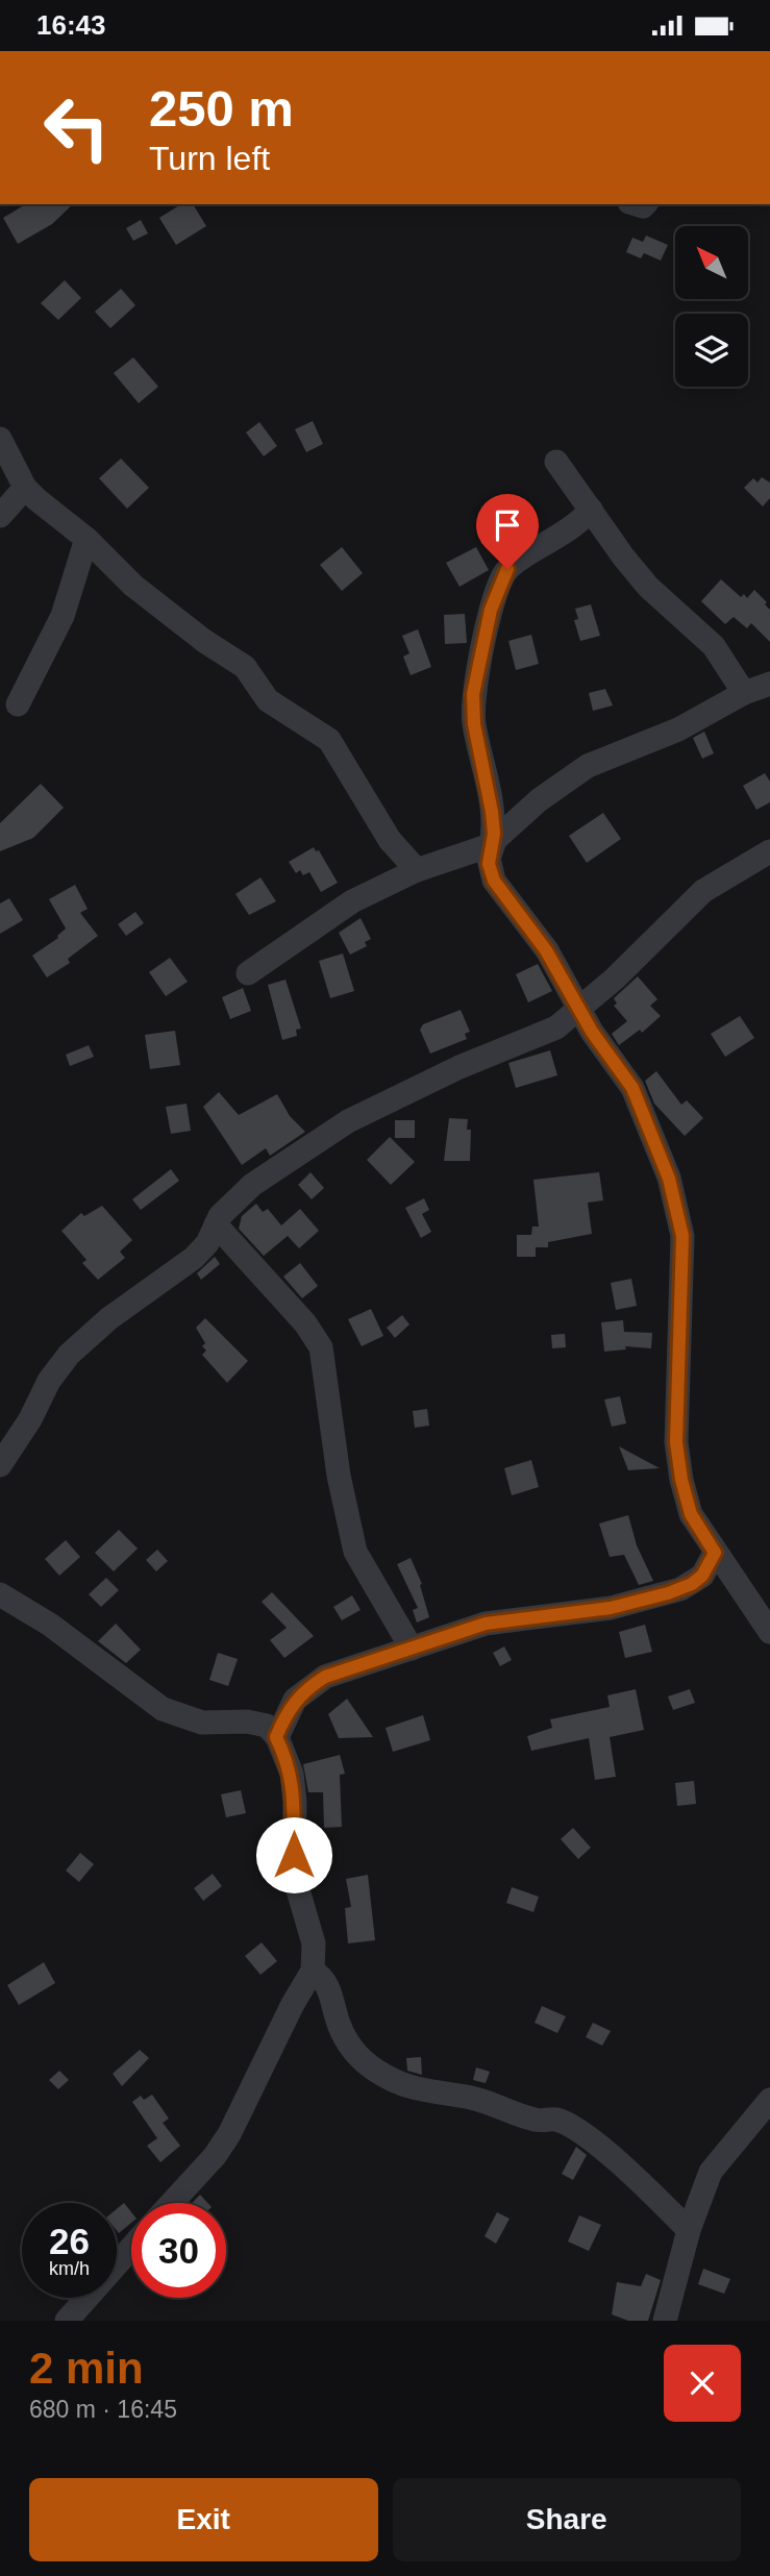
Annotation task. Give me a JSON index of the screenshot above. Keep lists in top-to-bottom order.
{
  "north": "top left",
  "page": {
    "status": "16:43",
    "turn": ["250 m", "Turn left"],
    "speed": "26 km/h",
    "limit": "30",
    "heading": ["2 min", "680 m · 16:45"],
    "buttons": ["Exit", "Share"]
  }
}
